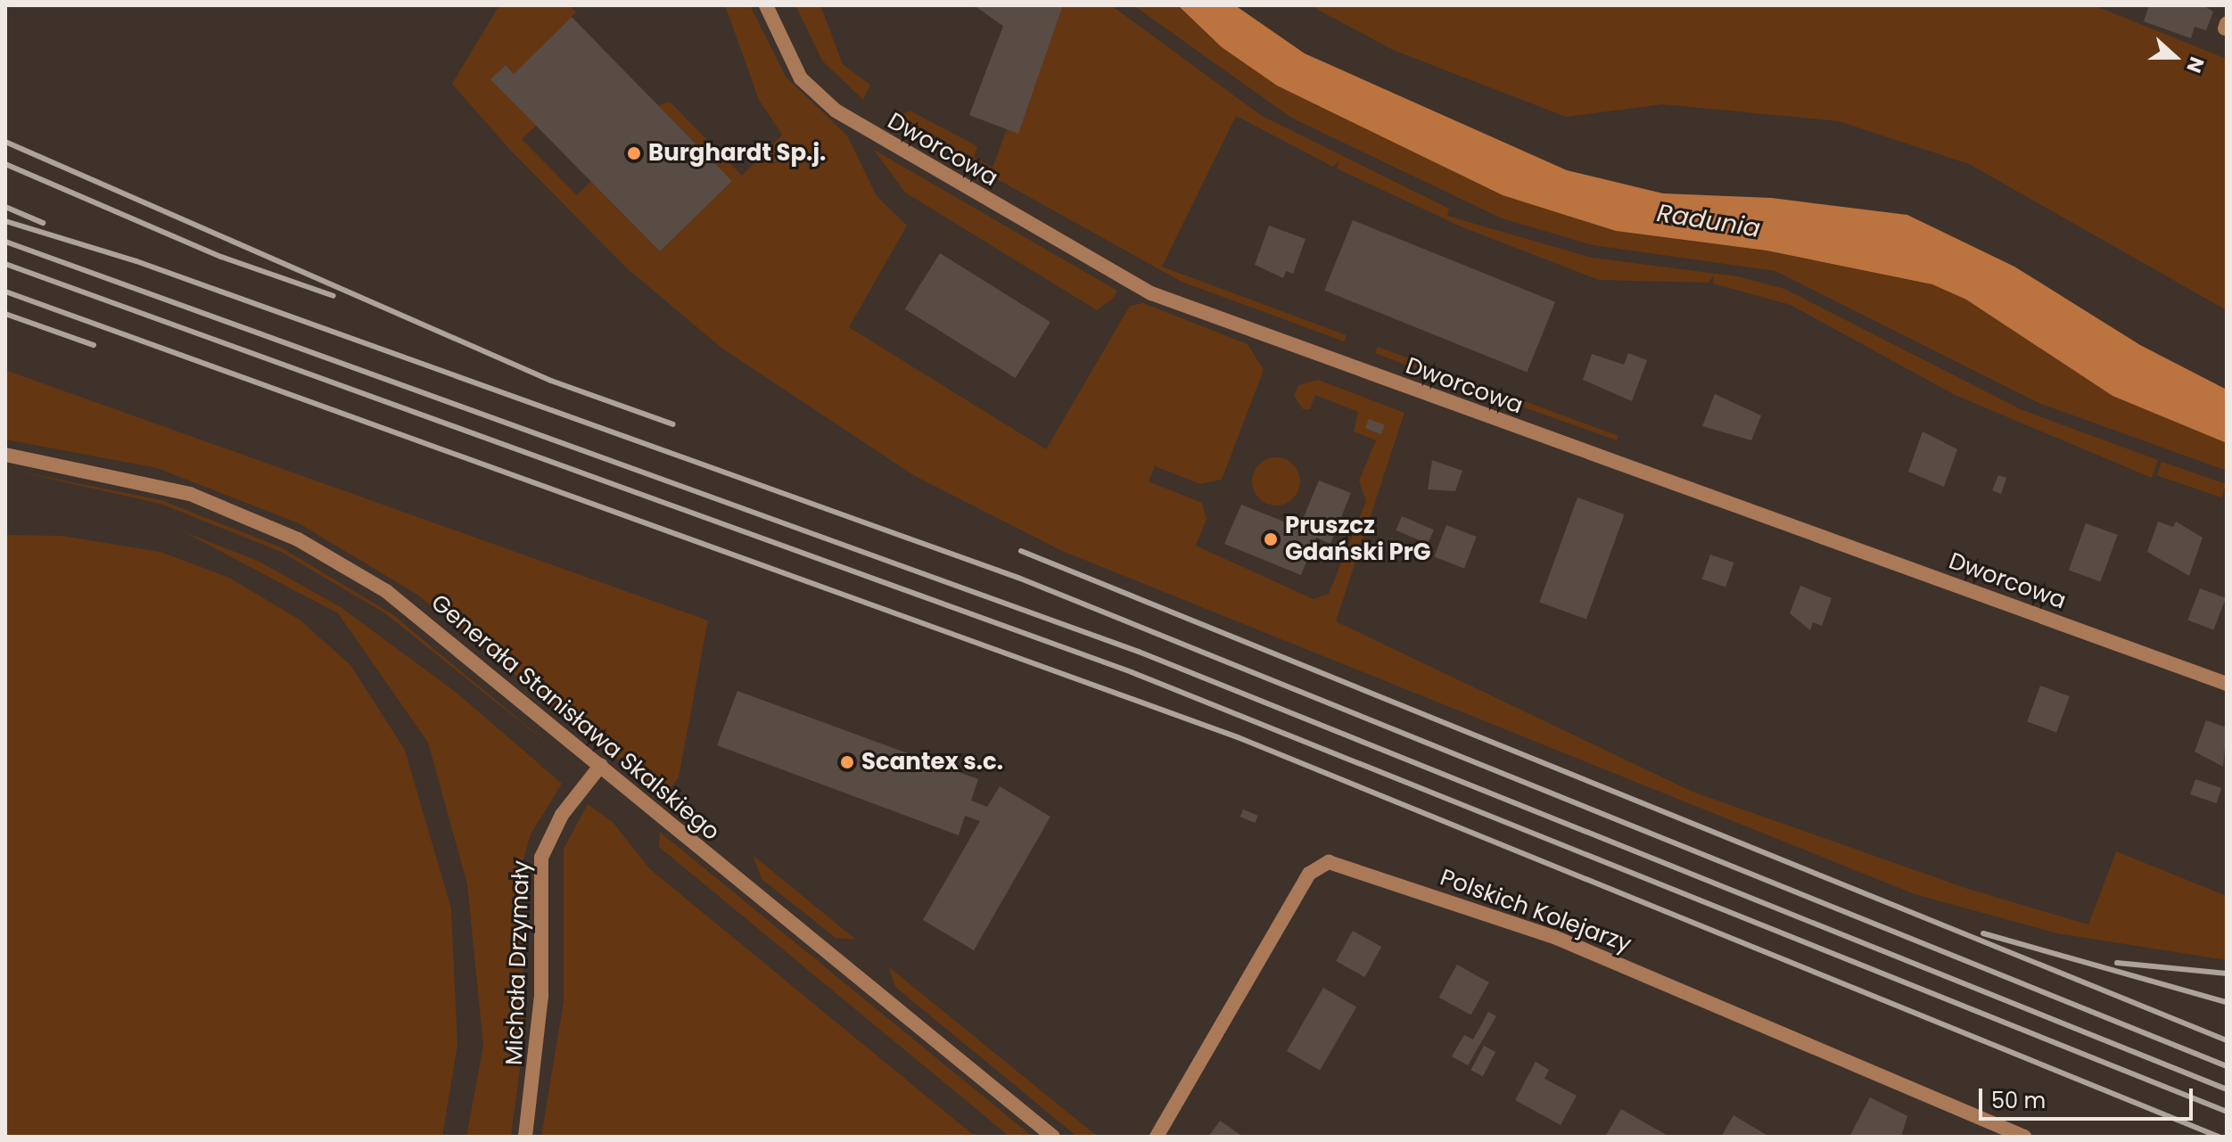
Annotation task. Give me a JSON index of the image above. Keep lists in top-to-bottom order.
{
  "streets": {
    "street": [
      "Dworcowa",
      "Generała Stanisława Skalskiego",
      "Polskich Kolejarzy",
      "Michała Drzymały"
    ]
  },
  "crossings": [
    ["Generała Stanisława Skalskiego", "Michała Drzymały"]
  ],
  "water": ["Radunia"],
  "places": ["Burghardt Sp.j.", "Pruszcz Gdański PrG", "Scantex s.c."],
  "scale_bar": "50 m",
  "north": "right"
}
